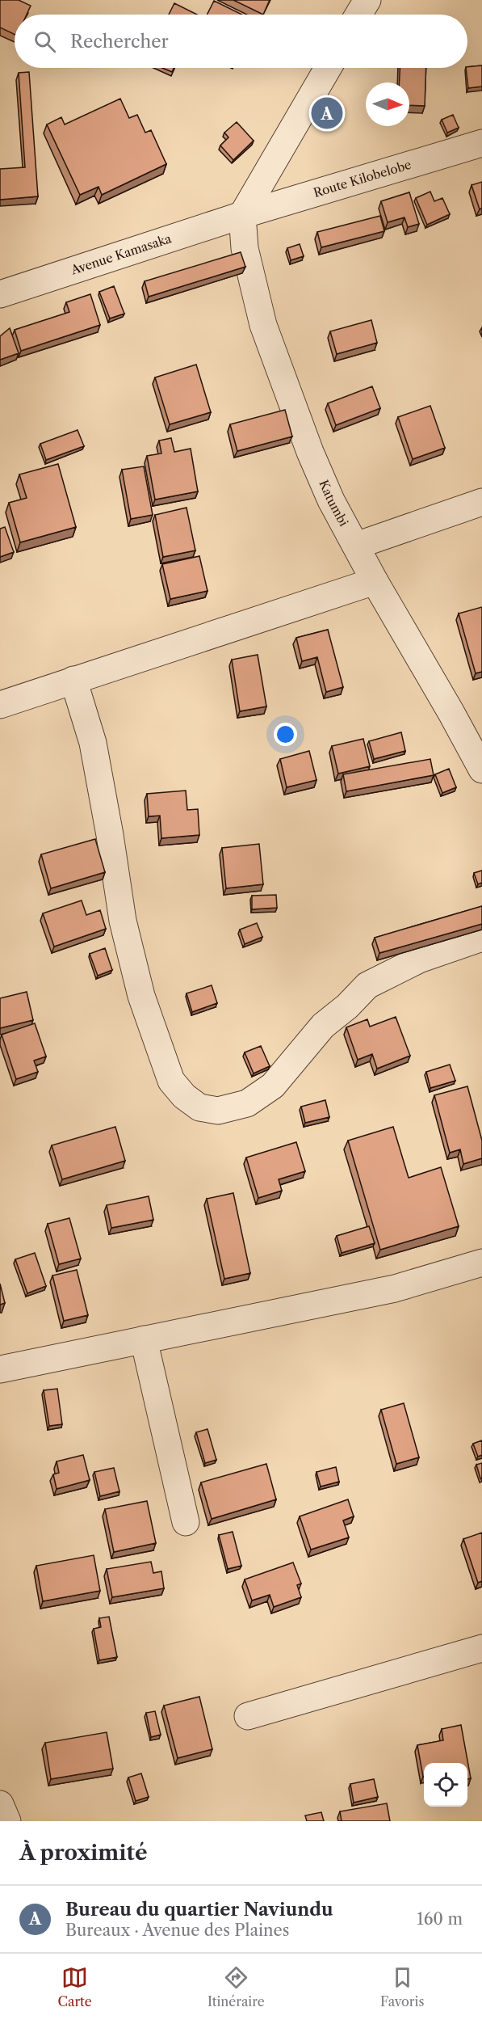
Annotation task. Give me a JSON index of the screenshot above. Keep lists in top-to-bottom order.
{
  "streets": {
    "street": ["Route Kilobelobe", "Avenue Kamasaka", "Katumbi"]
  },
  "crossings": [
    ["Route Kilobelobe", "Avenue Kamasaka"],
    ["Route Kilobelobe", "Katumbi"],
    ["Avenue Kamasaka", "Katumbi"]
  ],
  "north": "right",
  "page": {
    "search": "Rechercher",
    "pins": "A",
    "heading": "À proximité",
    "list": [
      {
        "mark": "A",
        "name": "Bureau du quartier Naviundu",
        "note": "Bureaux · Avenue des Plaines",
        "value": "160 m"
      }
    ],
    "nav": ["Carte", "Itinéraire", "Favoris"]
  }
}
